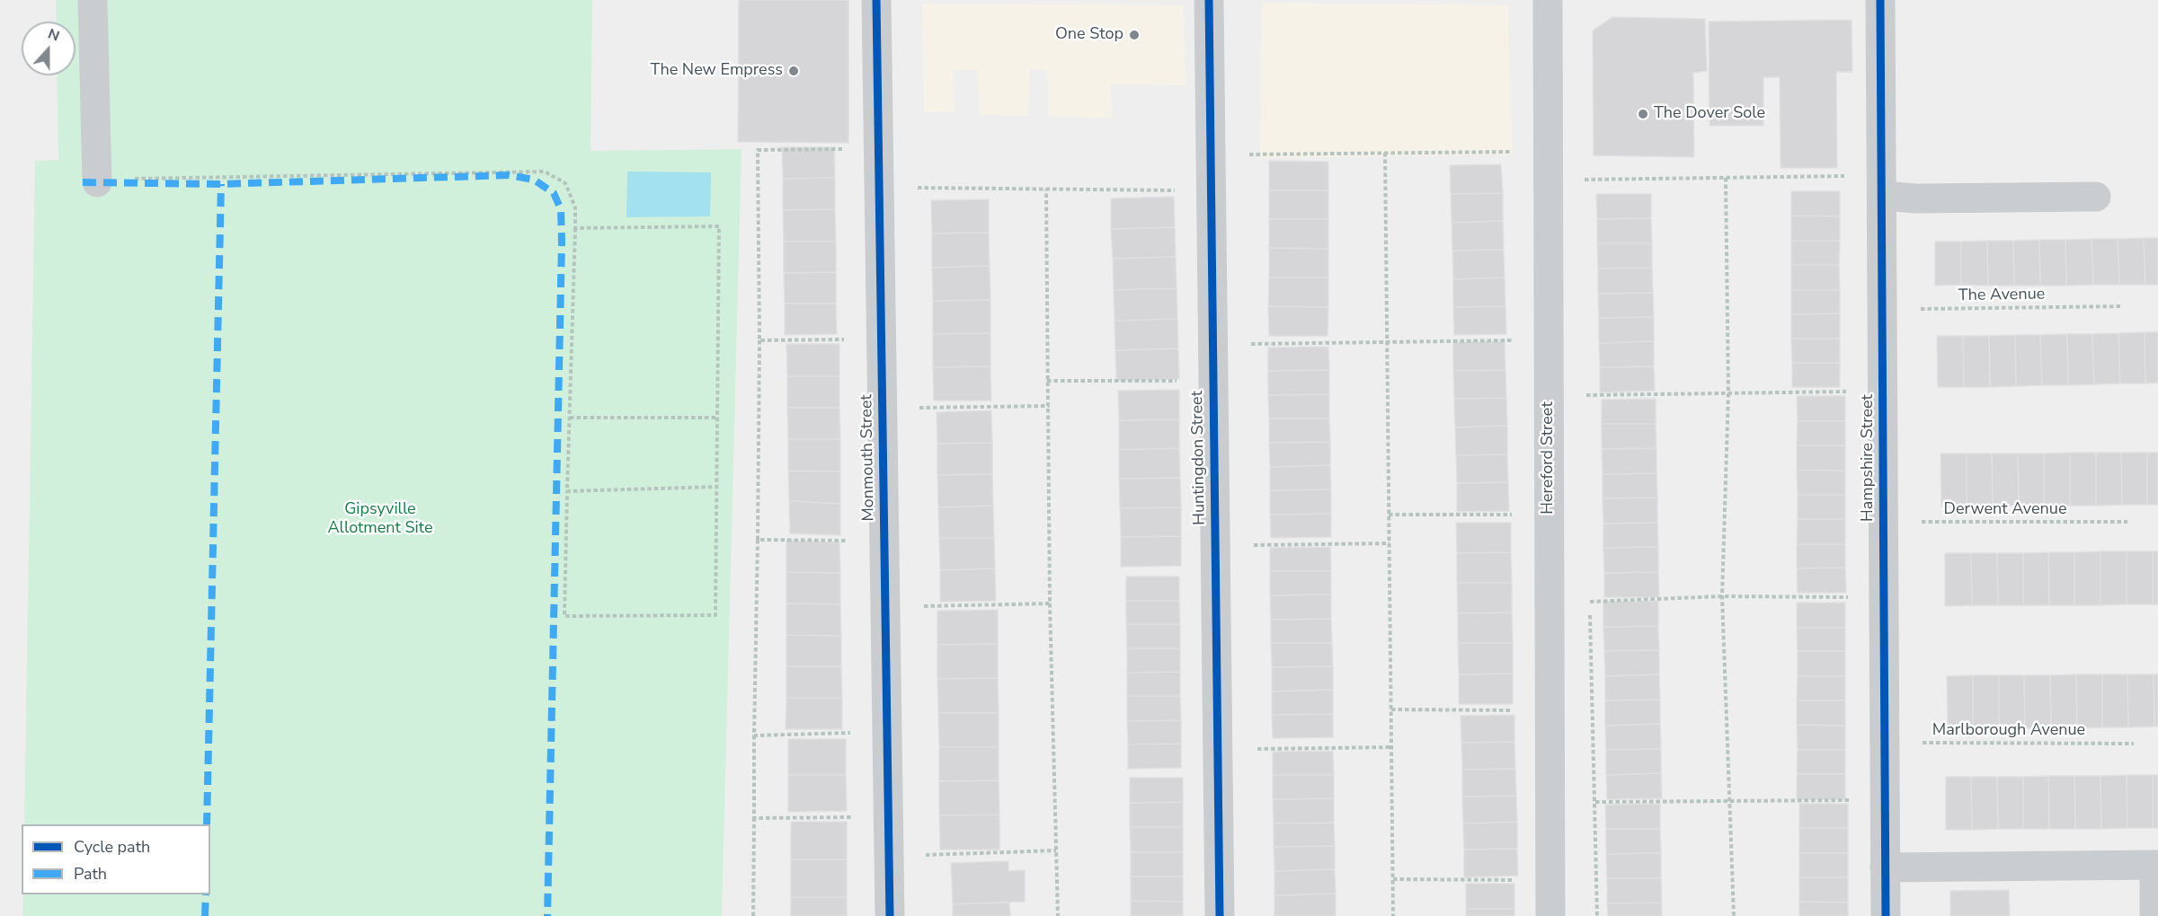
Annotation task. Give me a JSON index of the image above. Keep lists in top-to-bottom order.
{
  "streets": {
    "street": [
      "Monmouth Street",
      "Huntingdon Street",
      "Hereford Street",
      "Hampshire Street"
    ],
    "path": ["The Avenue", "Derwent Avenue", "Marlborough Avenue"]
  },
  "crossings": [
    ["The Avenue", "Hampshire Street"],
    ["Hampshire Street", "Derwent Avenue"],
    ["Hampshire Street", "Marlborough Avenue"]
  ],
  "parks": ["Gipsyville Allotment Site"],
  "places": ["One Stop", "The New Empress", "The Dover Sole"],
  "legend": ["Cycle path", "Path"],
  "north": "top"
}
